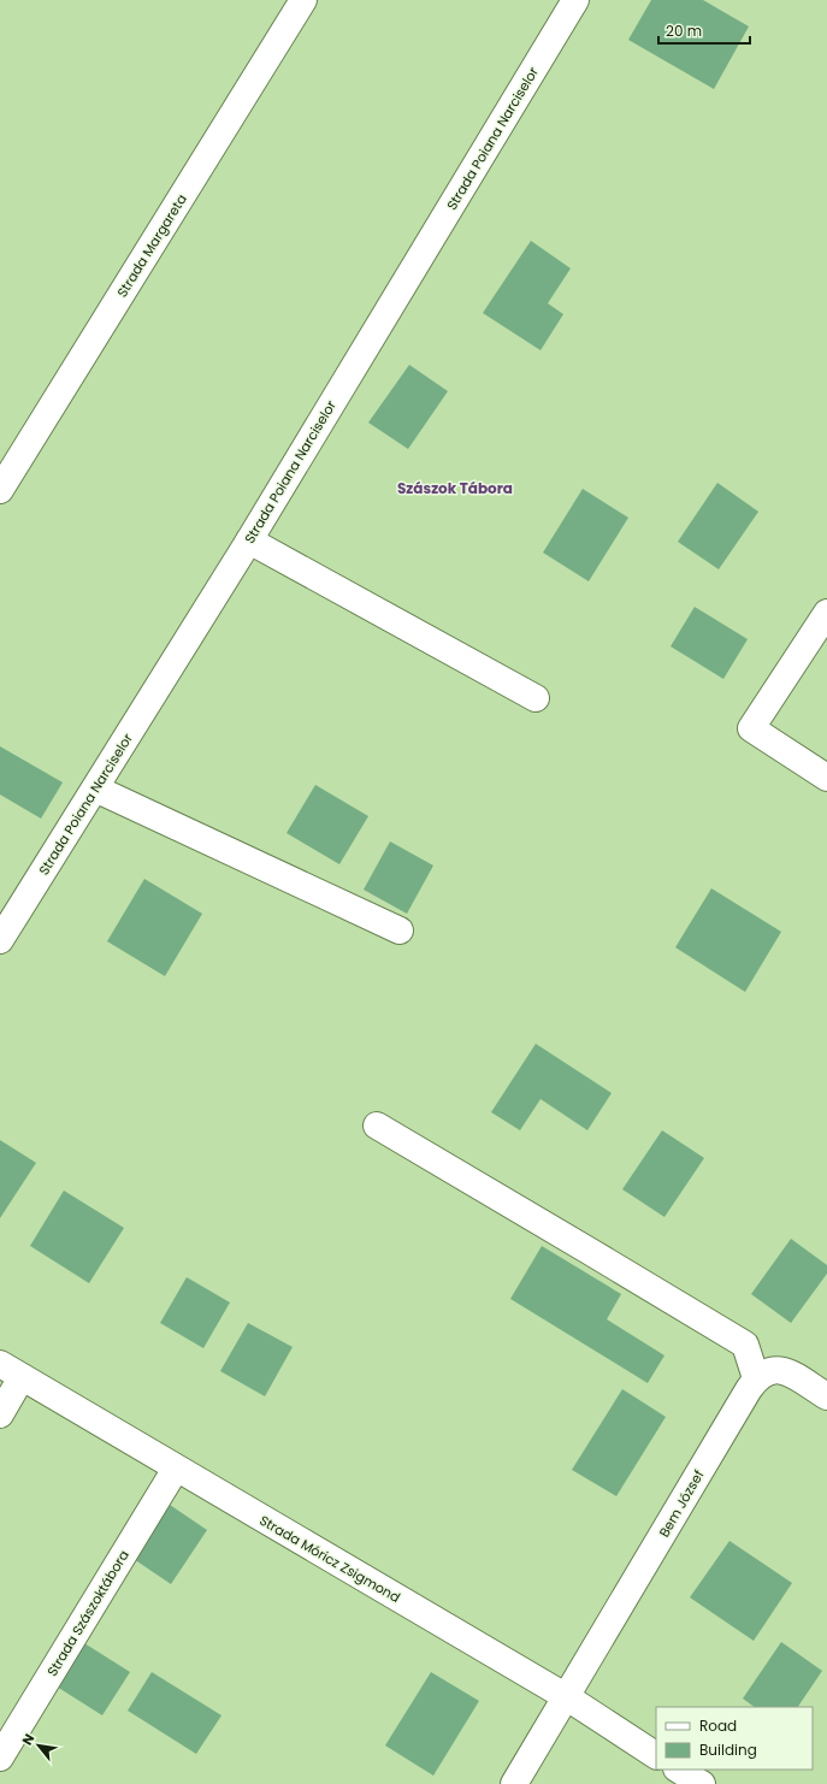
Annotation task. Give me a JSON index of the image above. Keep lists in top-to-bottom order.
{
  "streets": {
    "street": [
      "Strada Poiana Narciselor",
      "Strada Margareta",
      "Bem József",
      "Strada Móricz Zsigmond",
      "Strada Szászoktábora"
    ]
  },
  "crossings": [
    ["Bem József", "Strada Móricz Zsigmond"],
    ["Strada Móricz Zsigmond", "Strada Szászoktábora"]
  ],
  "districts": ["Szászok Tábora"],
  "legend": ["Road", "Building"],
  "scale_bar": "20 m",
  "north": "top left"
}
